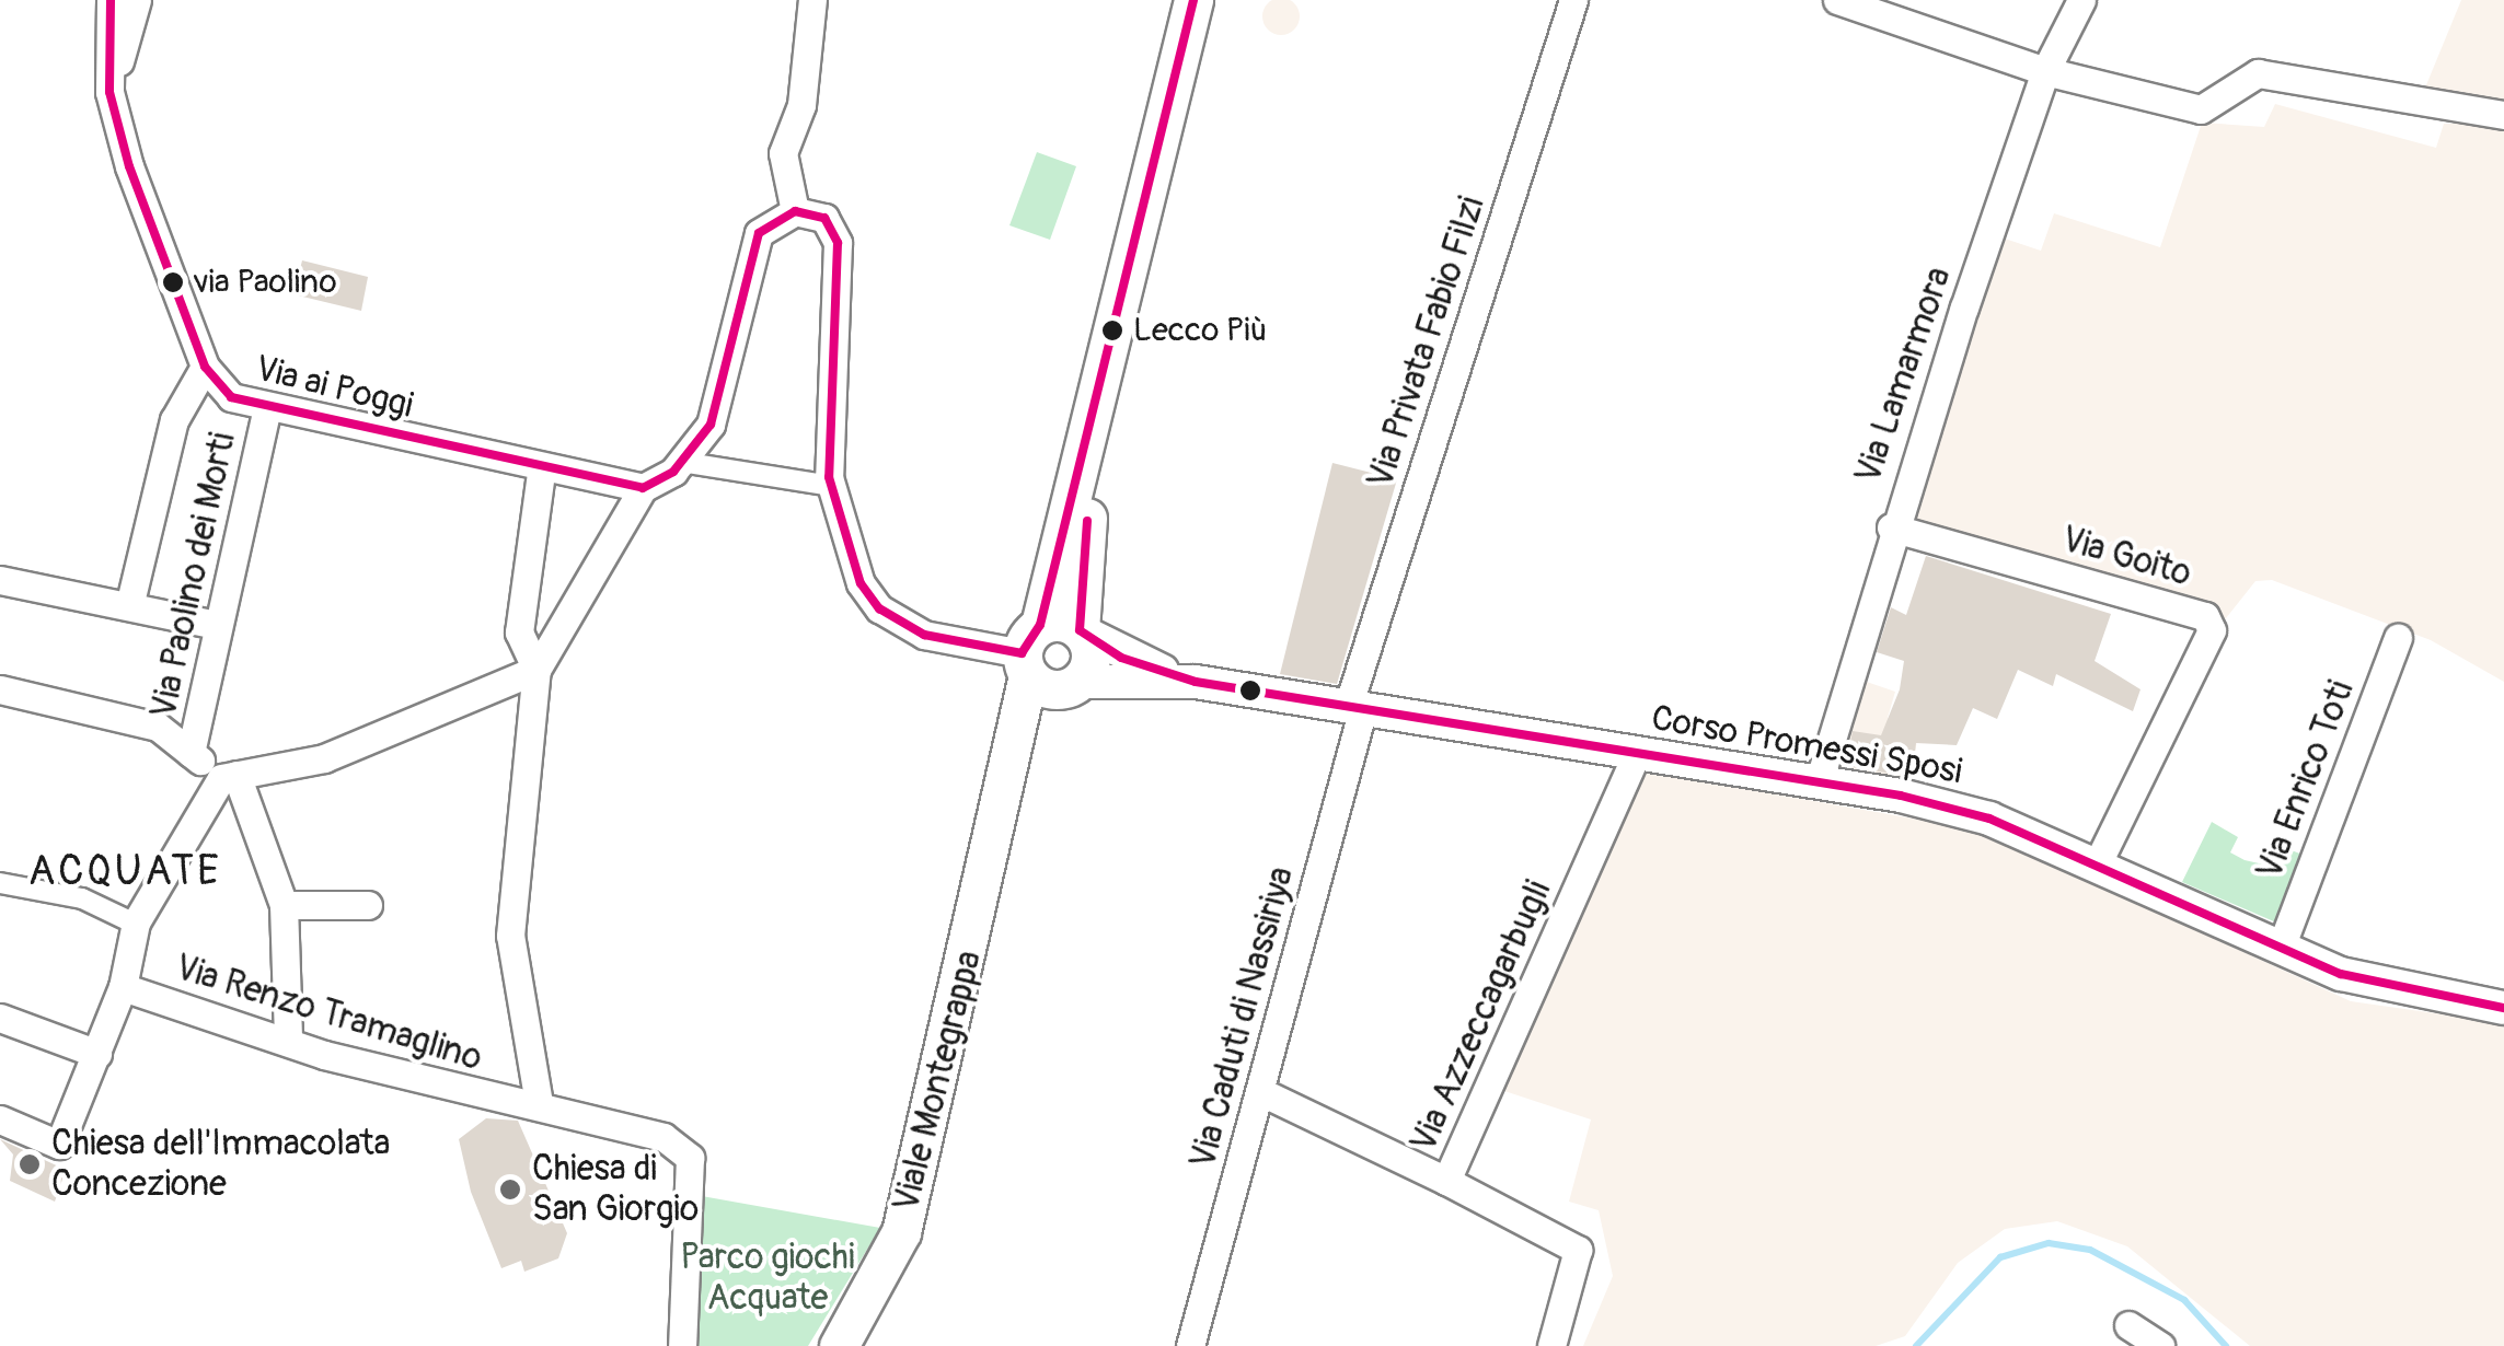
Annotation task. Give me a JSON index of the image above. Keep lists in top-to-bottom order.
{
  "streets": {
    "main road": ["Viale Montegrappa"],
    "street": [
      "Via Privata Fabio Filzi",
      "Via Lamarmora",
      "Via ai Poggi",
      "Via Goito",
      "Via Paolino dei Morti",
      "Corso Promessi Sposi",
      "Via Enrico Toti",
      "Via Renzo Tramaglino",
      "Via Azzeccagarbugli",
      "Via Caduti di Nassiriya"
    ]
  },
  "crossings": [
    ["Via Privata Fabio Filzi", "Corso Promessi Sposi"],
    ["Via Privata Fabio Filzi", "Via Caduti di Nassiriya"],
    ["Via Lamarmora", "Via Goito"],
    ["Via Lamarmora", "Corso Promessi Sposi"],
    ["Via ai Poggi", "Via Paolino dei Morti"],
    ["Via Goito", "Corso Promessi Sposi"],
    ["Corso Promessi Sposi", "Via Enrico Toti"],
    ["Corso Promessi Sposi", "Via Azzeccagarbugli"],
    ["Corso Promessi Sposi", "Via Caduti di Nassiriya"],
    ["Corso Promessi Sposi", "Viale Montegrappa"],
    ["Via Azzeccagarbugli", "Via Caduti di Nassiriya"]
  ],
  "districts": ["ACQUATE"],
  "parks": ["Parco giochi Acquate"],
  "places": [
    "via Paolino",
    "Lecco Più",
    "Chiesa dell'Immacolata Concezione",
    "Chiesa di San Giorgio"
  ]
}
